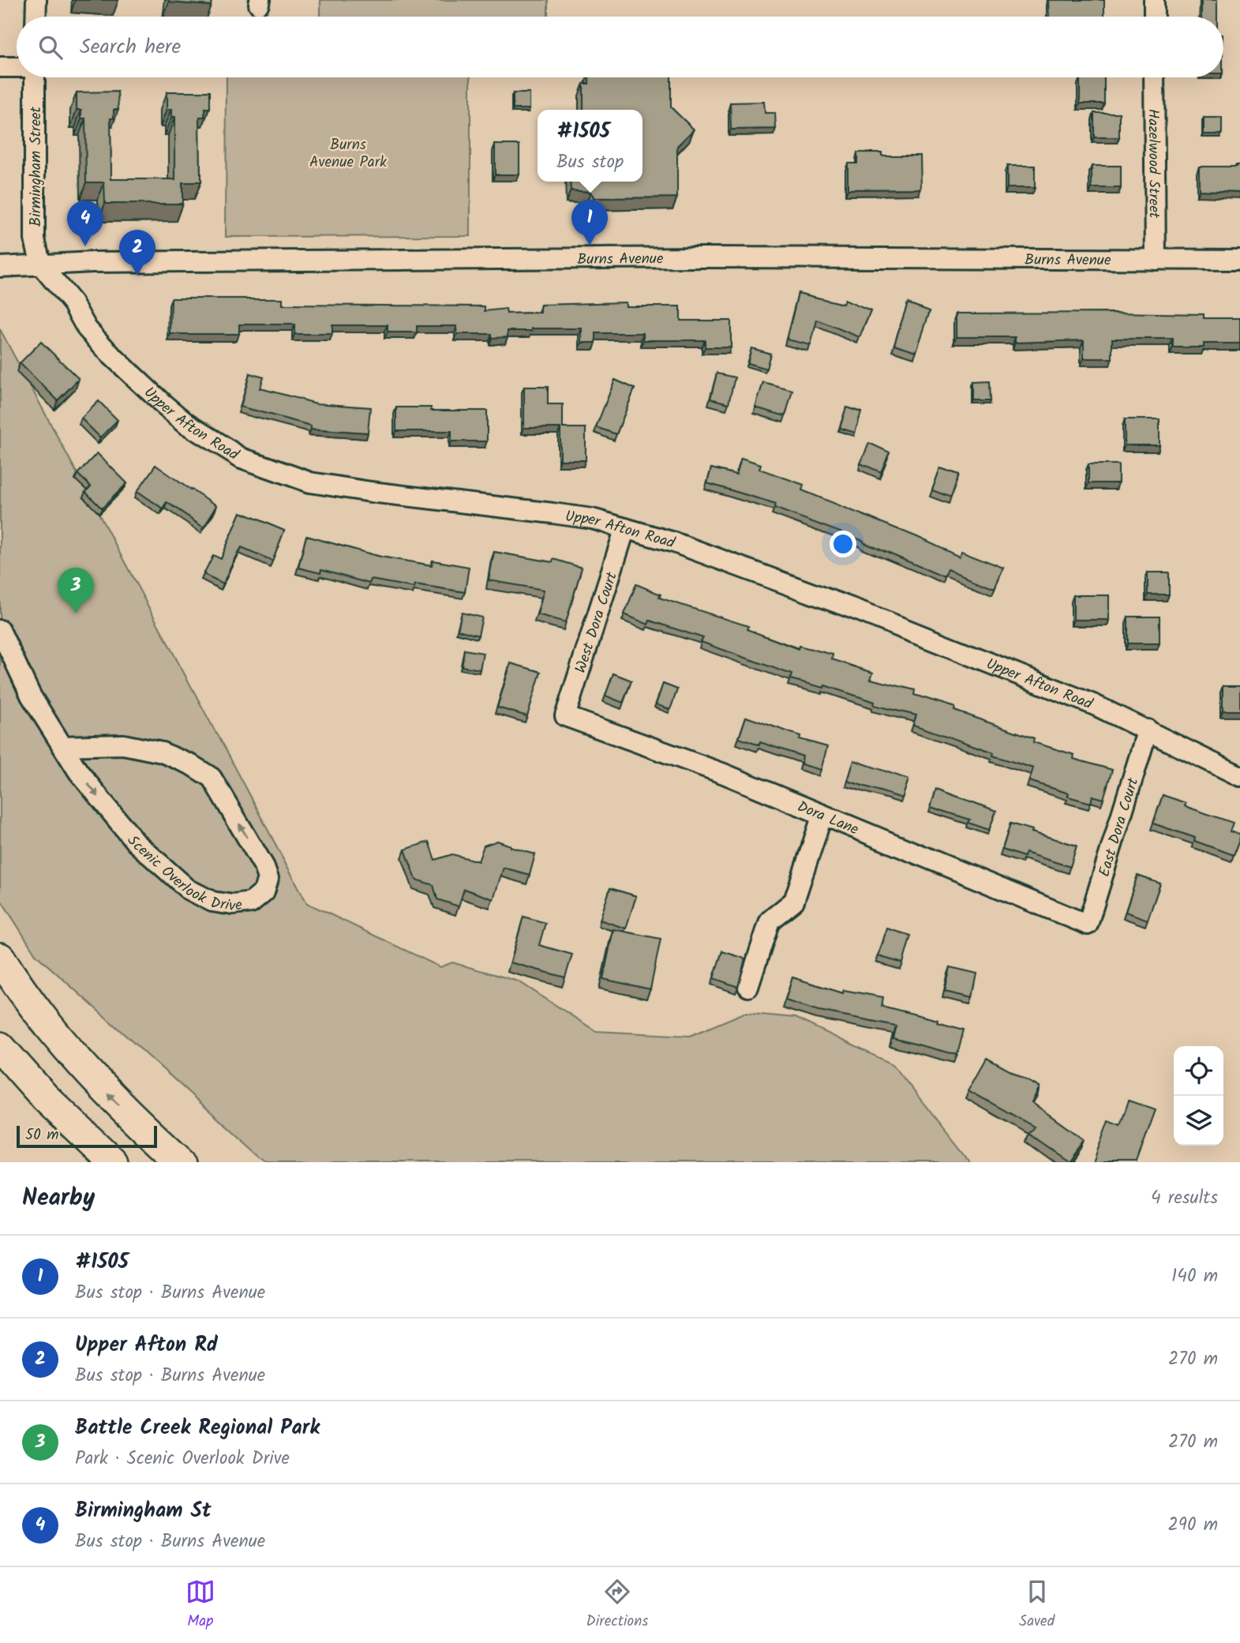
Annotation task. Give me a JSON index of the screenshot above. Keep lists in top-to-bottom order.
{
  "streets": {
    "street": [
      "Hazelwood Street",
      "Birmingham Street",
      "Burns Avenue",
      "Upper Afton Road",
      "West Dora Court",
      "Dora Lane",
      "East Dora Court",
      "Scenic Overlook Drive"
    ]
  },
  "crossings": [
    ["Hazelwood Street", "Burns Avenue"],
    ["Birmingham Street", "Burns Avenue"],
    ["Birmingham Street", "Upper Afton Road"],
    ["Burns Avenue", "Upper Afton Road"],
    ["Upper Afton Road", "West Dora Court"],
    ["Upper Afton Road", "East Dora Court"],
    ["West Dora Court", "Dora Lane"],
    ["Dora Lane", "East Dora Court"]
  ],
  "parks": ["Burns Avenue Park"],
  "scale_bar": "50 m",
  "page": {
    "search": "Search here",
    "popup": ["#1505", "Bus stop"],
    "pins": [
      "1",
      "4",
      "2",
      "3"
    ],
    "scale": "50 m",
    "heading": ["Nearby", "4 results"],
    "list": [
      {
        "mark": "1",
        "name": "#1505",
        "note": "Bus stop · Burns Avenue",
        "value": "140 m"
      },
      {
        "mark": "2",
        "name": "Upper Afton Rd",
        "note": "Bus stop · Burns Avenue",
        "value": "270 m"
      },
      {
        "mark": "3",
        "name": "Battle Creek Regional Park",
        "note": "Park · Scenic Overlook Drive",
        "value": "270 m"
      },
      {
        "mark": "4",
        "name": "Birmingham St",
        "note": "Bus stop · Burns Avenue",
        "value": "290 m"
      }
    ],
    "nav": ["Map", "Directions", "Saved"]
  }
}
